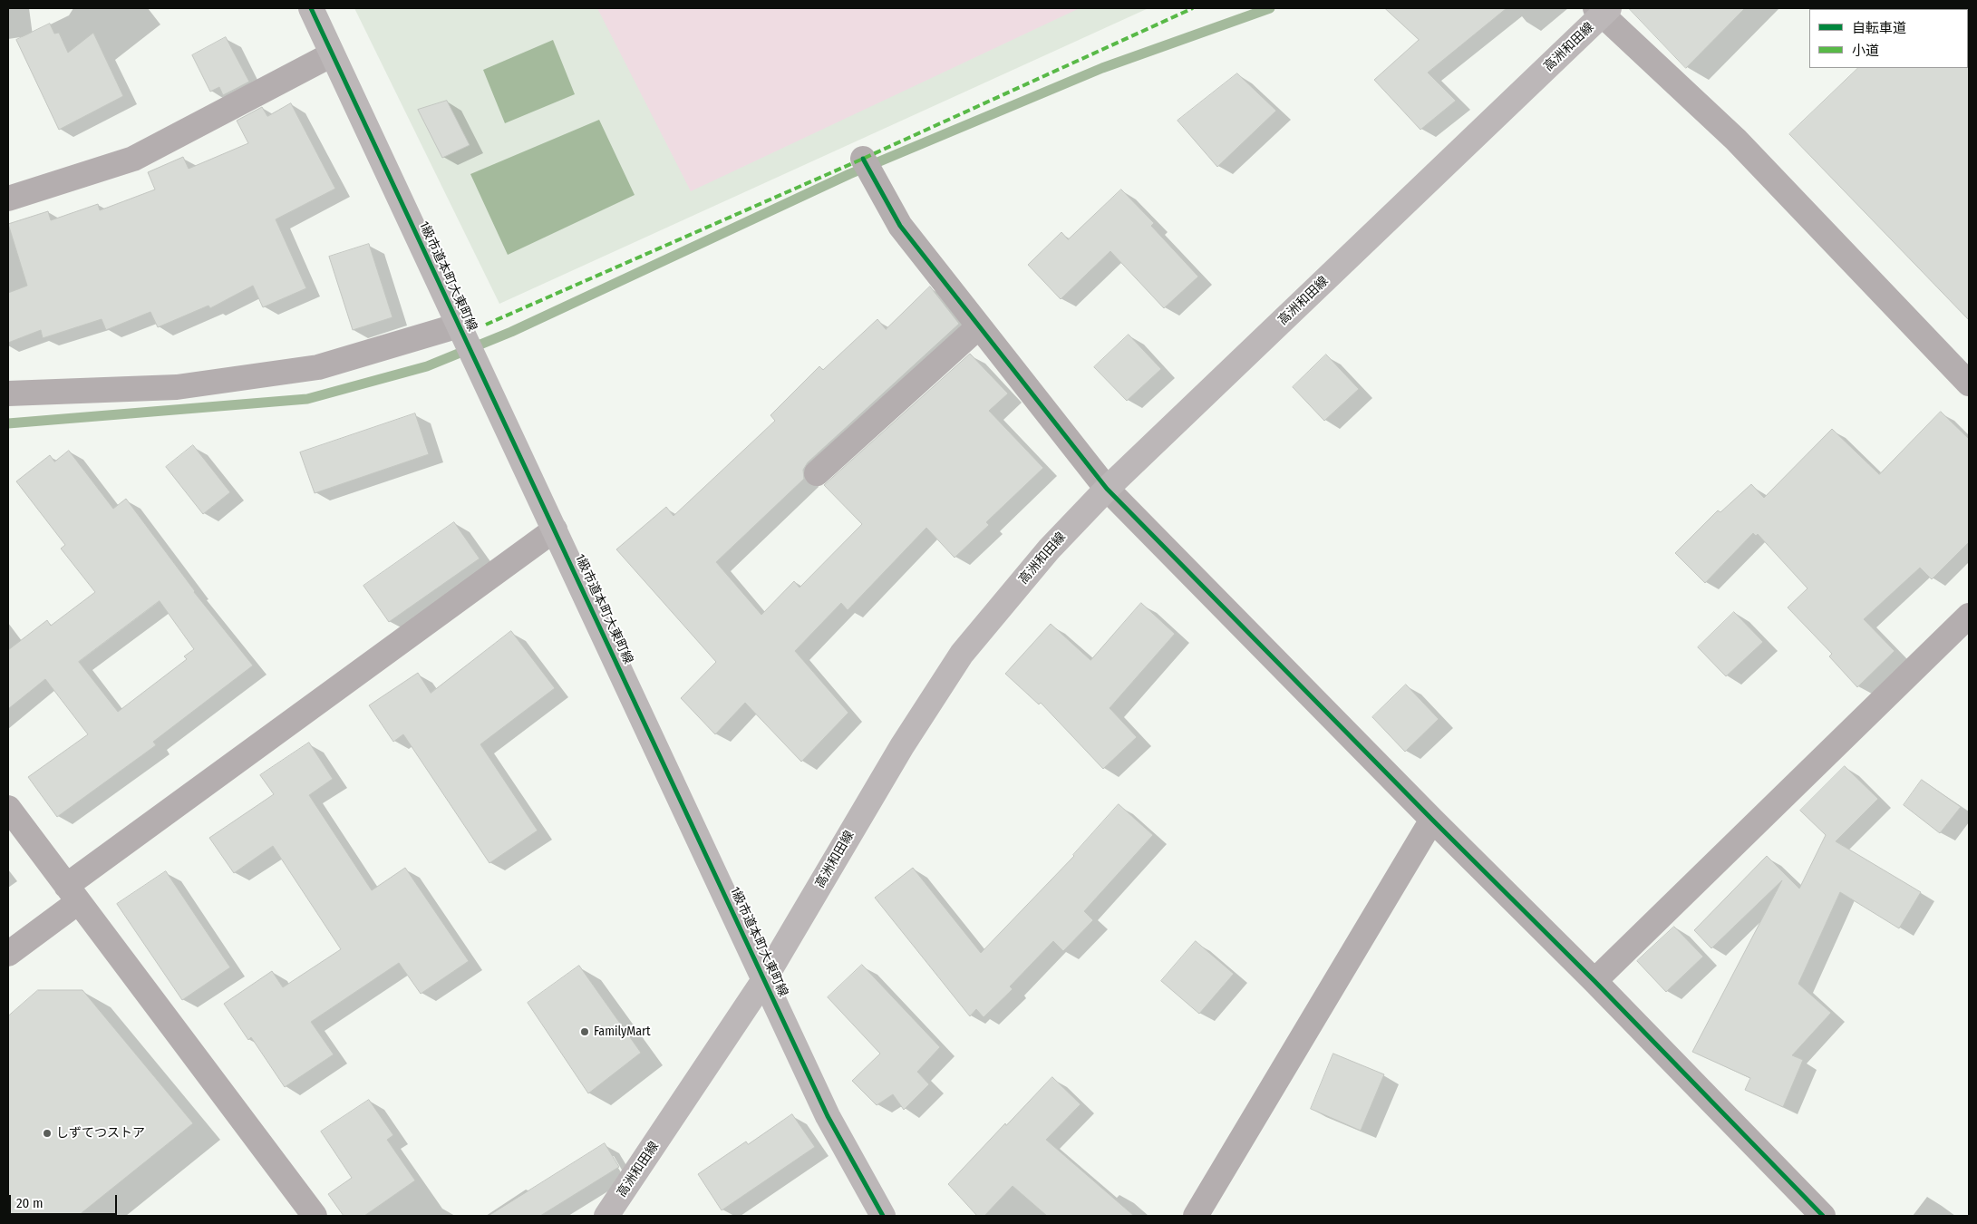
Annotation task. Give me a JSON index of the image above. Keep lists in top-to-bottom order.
{
  "streets": {
    "main road": ["高洲和田線", "1級市道本町大東町線"]
  },
  "crossings": [
    ["高洲和田線", "1級市道本町大東町線"]
  ],
  "places": ["FamilyMart", "しずてつストア"],
  "legend": ["自転車道", "小道"],
  "scale_bar": "20 m"
}
